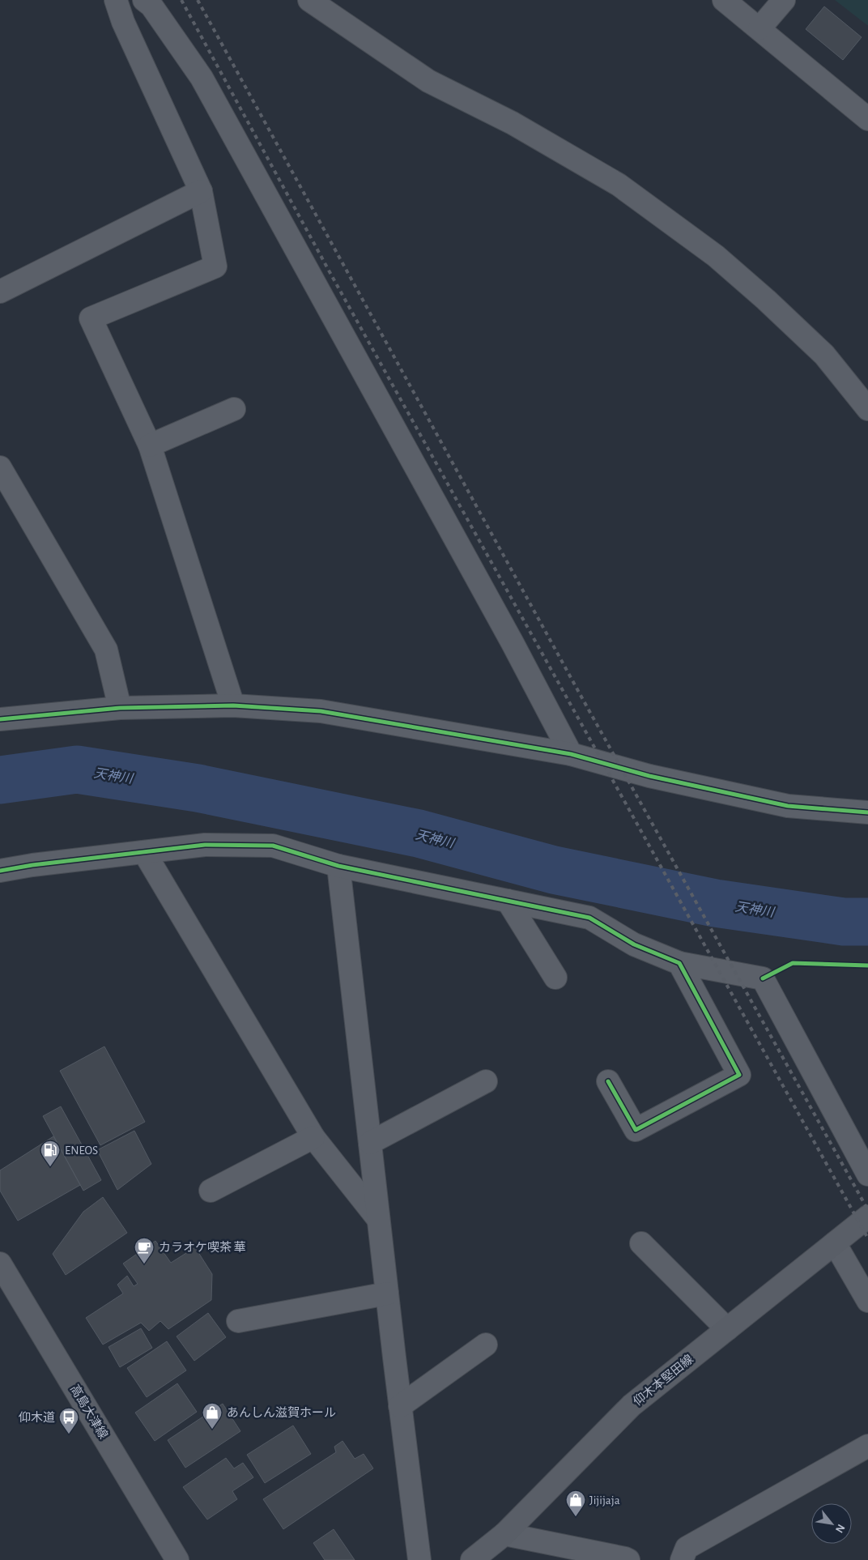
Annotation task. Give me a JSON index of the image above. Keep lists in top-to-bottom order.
{
  "streets": {
    "main road": ["仰木本堅田線", "高島大津線"]
  },
  "water": ["天神川"],
  "places": {
    "fuel station": ["ENEOS"],
    "cafe": ["カラオケ喫茶 華"],
    "shop": ["あんしん滋賀ホール", "Jijijaja"],
    "bus stop": ["仰木道"]
  },
  "north": "bottom right"
}
